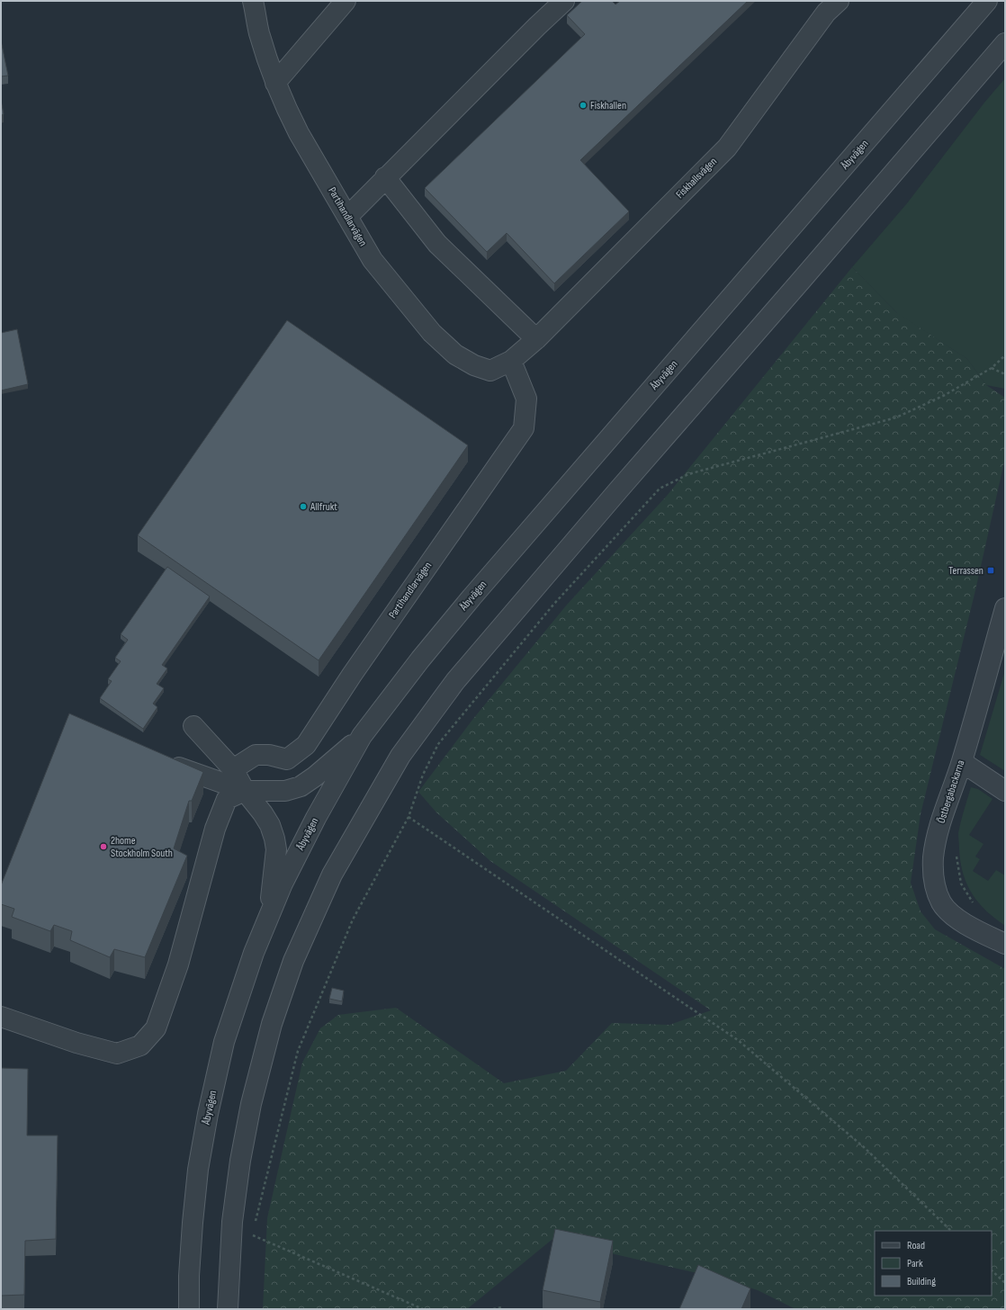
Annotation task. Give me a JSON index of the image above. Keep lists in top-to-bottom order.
{
  "streets": {
    "street": [
      "Åbyvägen",
      "Fiskhallsvägen",
      "Partihandlarvägen",
      "Östbergabackarna"
    ]
  },
  "crossings": [
    ["Fiskhallsvägen", "Partihandlarvägen"]
  ],
  "places": {
    "other": ["Fiskhallen", "Allfrukt", "2home Stockholm South"],
    "transit": ["Terrassen"]
  },
  "legend": ["Road", "Park", "Building"]
}
